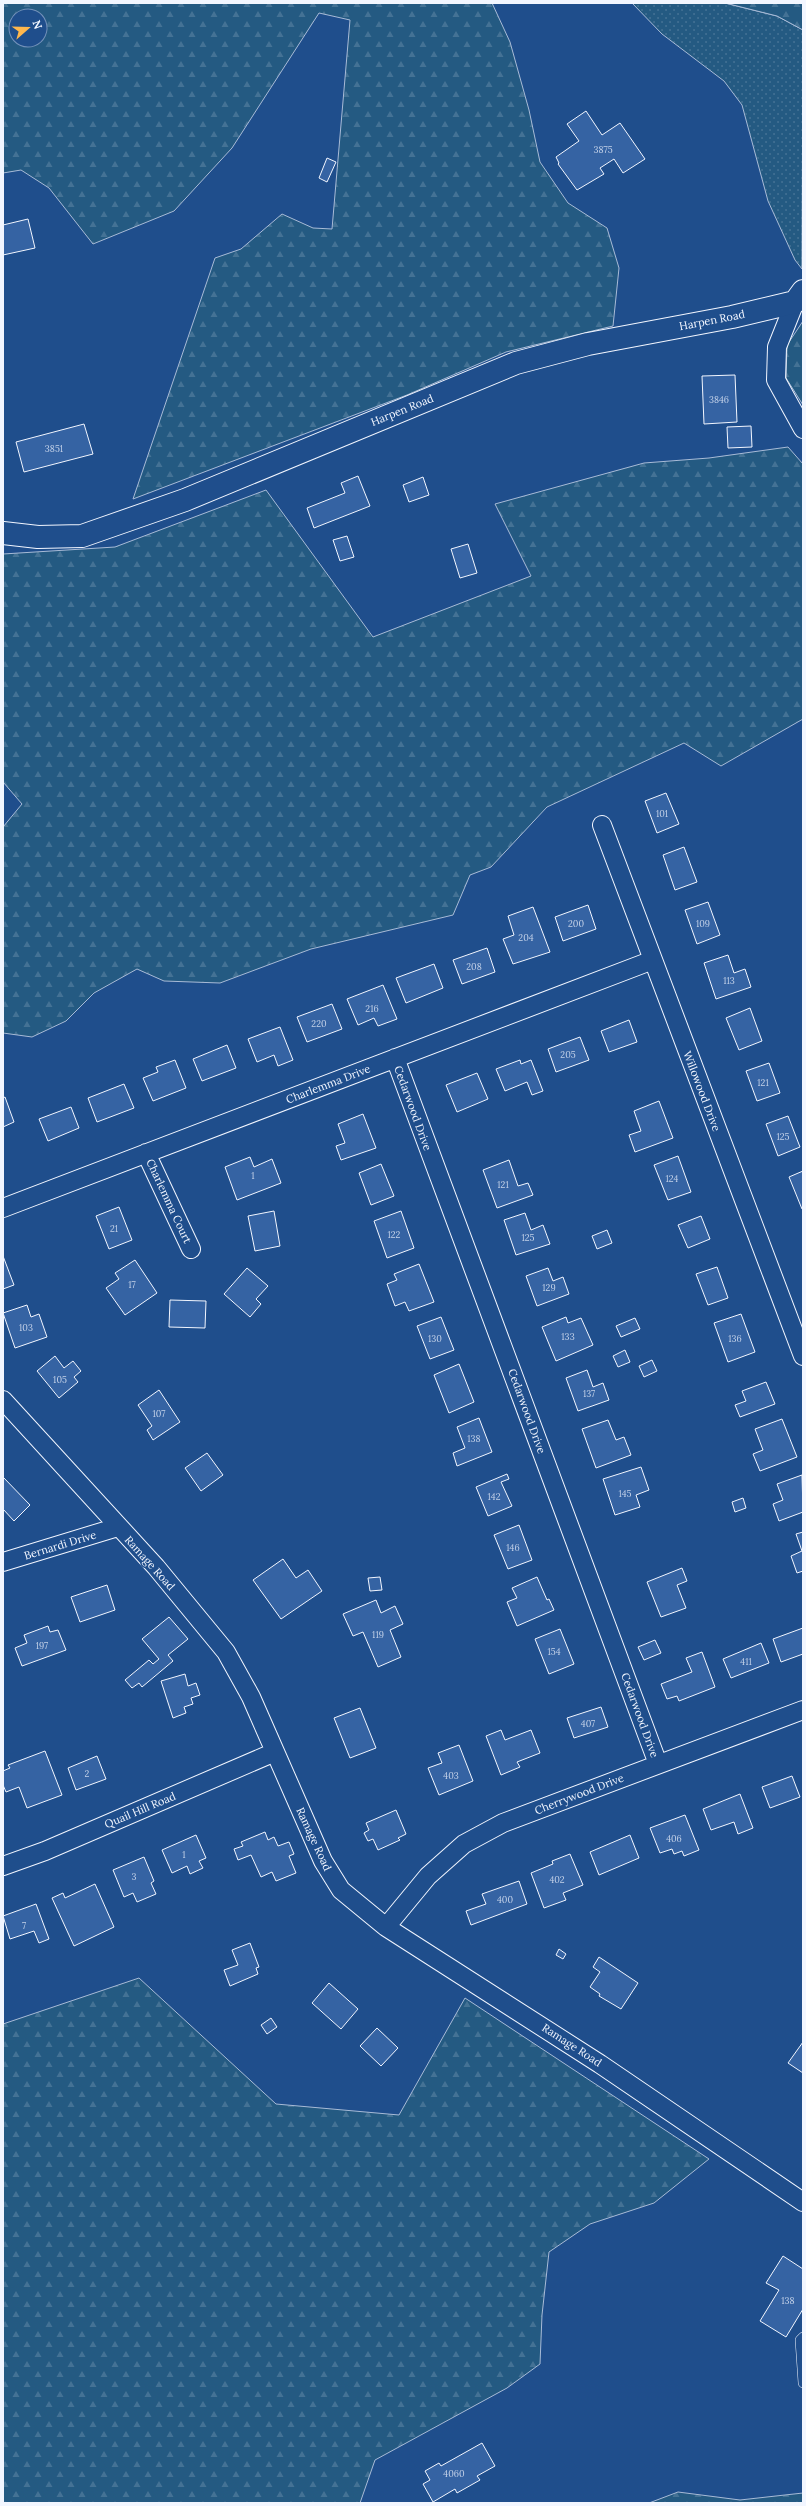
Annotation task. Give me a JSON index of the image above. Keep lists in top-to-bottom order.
{
  "streets": {
    "street": [
      "Harpen Road",
      "Charlemma Drive",
      "Willowood Drive",
      "Cedarwood Drive",
      "Charlemma Court",
      "Bernardi Drive",
      "Ramage Road",
      "Cherrywood Drive",
      "Quail Hill Road"
    ]
  },
  "crossings": [
    ["Charlemma Drive", "Willowood Drive"],
    ["Charlemma Drive", "Cedarwood Drive"],
    ["Charlemma Drive", "Charlemma Court"],
    ["Cedarwood Drive", "Cherrywood Drive"],
    ["Bernardi Drive", "Ramage Road"],
    ["Ramage Road", "Cherrywood Drive"],
    ["Ramage Road", "Quail Hill Road"]
  ],
  "house_numbers": [
    "3875",
    "3846",
    "3851",
    "101",
    "200",
    "109",
    "204",
    "208",
    "113",
    "216",
    "220",
    "205",
    "121",
    "125",
    "1",
    "124",
    "121",
    "21",
    "122",
    "125",
    "17",
    "129",
    "103",
    "133",
    "130",
    "136",
    "105",
    "137",
    "107",
    "138",
    "145",
    "142",
    "146",
    "119",
    "197",
    "154",
    "411",
    "407",
    "2",
    "403",
    "406",
    "1",
    "3",
    "402",
    "400",
    "7",
    "138",
    "4060"
  ],
  "north": "right"
}
